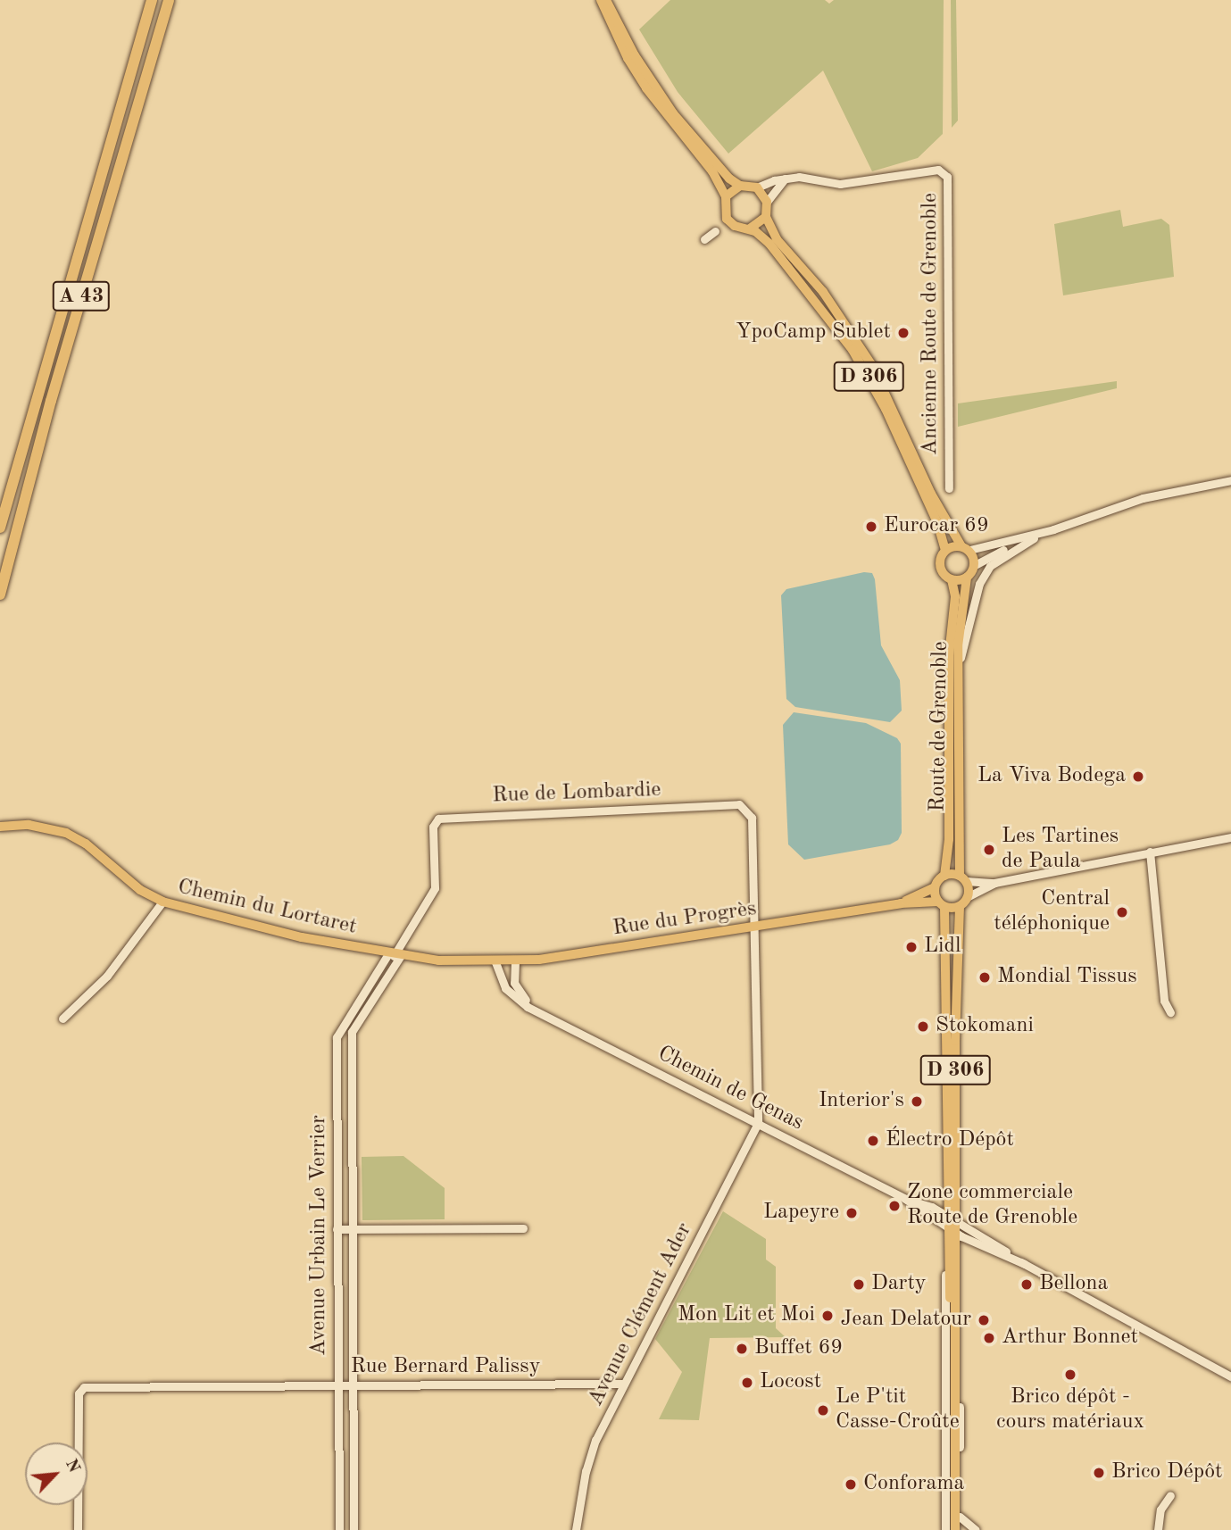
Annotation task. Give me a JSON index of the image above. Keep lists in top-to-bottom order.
{
  "streets": {
    "highway": ["A 43"],
    "main road": [
      "D 306",
      "Route de Grenoble",
      "Chemin du Lortaret",
      "Rue du Progrès"
    ],
    "street": [
      "Ancienne Route de Grenoble",
      "Rue de Lombardie",
      "Chemin de Genas",
      "Avenue Urbain Le Verrier",
      "Avenue Clément Ader",
      "Rue Bernard Palissy"
    ]
  },
  "crossings": [
    ["Ancienne Route de Grenoble", "D 306"],
    ["D 306", "Route de Grenoble"],
    ["D 306", "Rue du Progrès"],
    ["D 306", "Chemin de Genas"],
    ["Route de Grenoble", "Rue du Progrès"],
    ["Rue de Lombardie", "Chemin du Lortaret"],
    ["Rue de Lombardie", "Rue du Progrès"],
    ["Rue de Lombardie", "Avenue Urbain Le Verrier"],
    ["Chemin du Lortaret", "Rue du Progrès"],
    ["Chemin du Lortaret", "Avenue Urbain Le Verrier"],
    ["Rue du Progrès", "Chemin de Genas"],
    ["Chemin de Genas", "Avenue Clément Ader"],
    ["Avenue Urbain Le Verrier", "Rue Bernard Palissy"],
    ["Avenue Clément Ader", "Rue Bernard Palissy"]
  ],
  "places": [
    "YpoCamp Sublet",
    "Eurocar 69",
    "La Viva Bodega",
    "Les Tartines de Paula",
    "Central téléphonique",
    "Lidl",
    "Mondial Tissus",
    "Stokomani",
    "Interior's",
    "Électro Dépôt",
    "Zone commerciale Route de Grenoble",
    "Lapeyre",
    "Darty",
    "Bellona",
    "Mon Lit et Moi",
    "Jean Delatour",
    "Arthur Bonnet",
    "Buffet 69",
    "Brico dépôt - cours matériaux",
    "Locost",
    "Le P'tit Casse-Croûte",
    "Brico Dépôt",
    "Conforama"
  ],
  "north": "top right"
}
